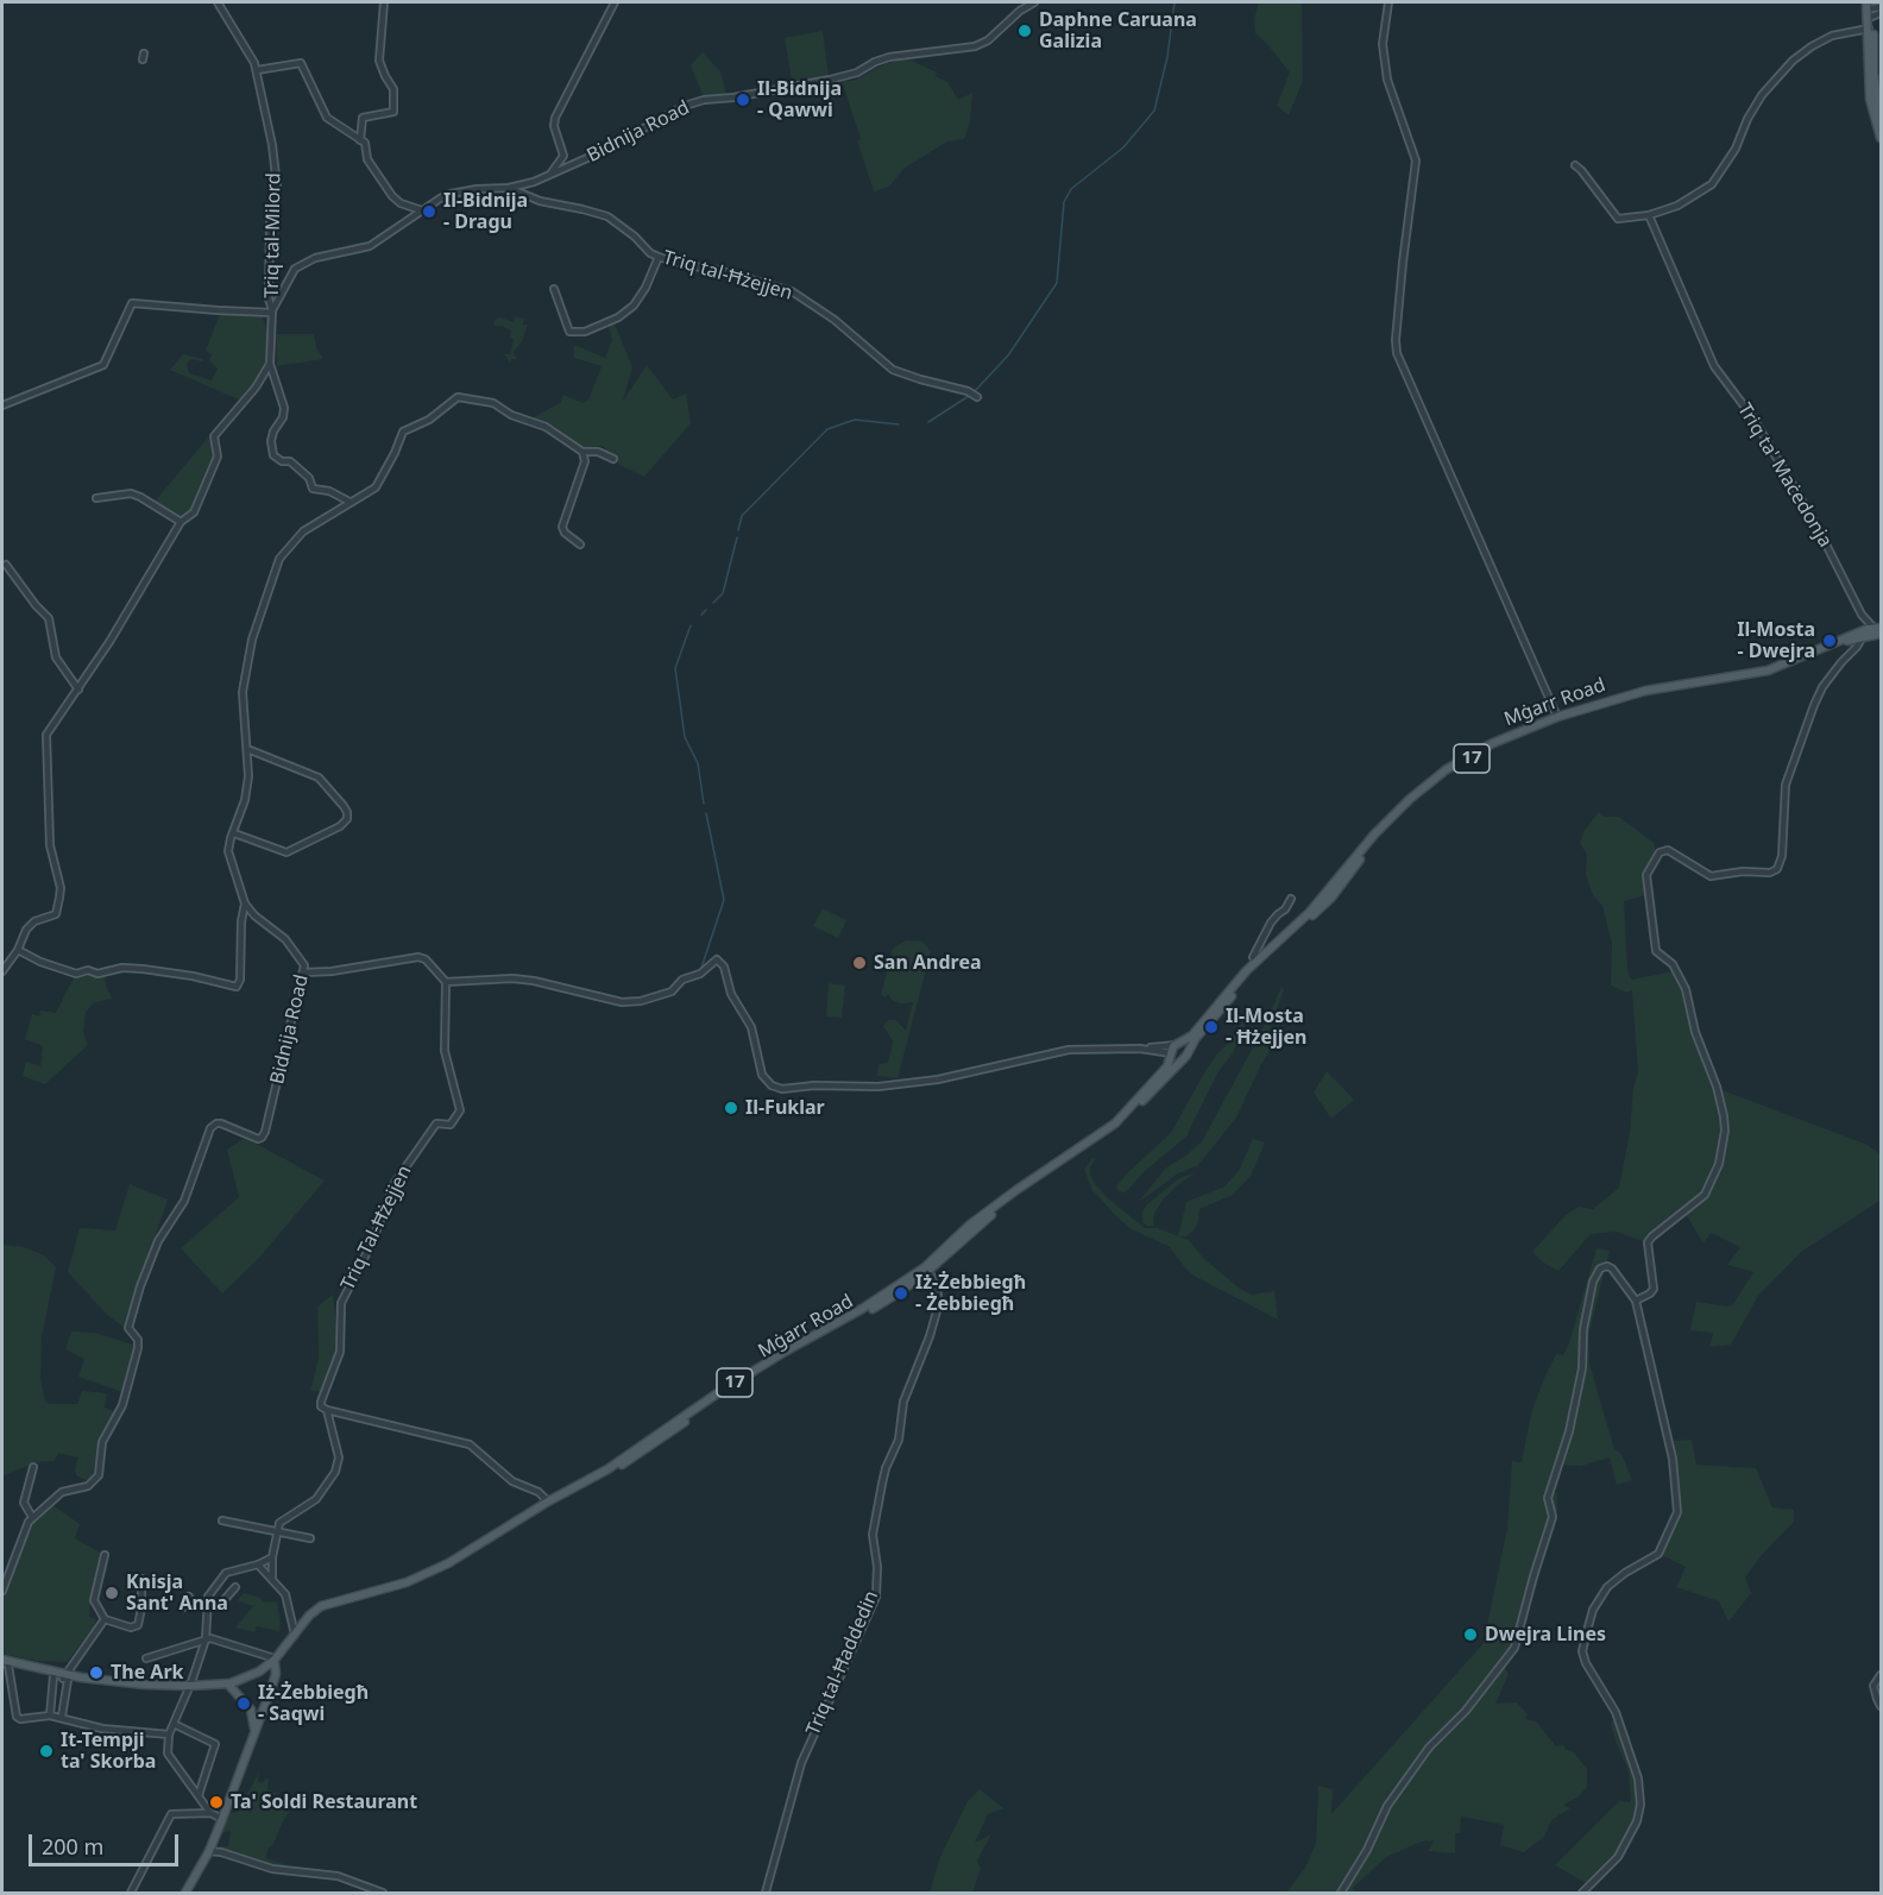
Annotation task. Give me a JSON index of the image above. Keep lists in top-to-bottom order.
{
  "streets": {
    "main road": ["Mġarr Road", "17"],
    "street": [
      "Bidnija Road",
      "Triq tal-Milord",
      "Triq tal-Ħżejjen",
      "Triq ta' Maċedonja",
      "Triq Tal-Ħżejjen",
      "Triq tal-Ħaddedin"
    ]
  },
  "crossings": [
    ["Bidnija Road", "Triq tal-Milord"],
    ["Bidnija Road", "Triq tal-Ħżejjen"],
    ["Triq ta' Maċedonja", "Mġarr Road"],
    ["Mġarr Road", "17"],
    ["Mġarr Road", "Triq tal-Ħaddedin"]
  ],
  "places": [
    "Daphne Caruana Galizia",
    "Il-Bidnija - Qawwi",
    "Il-Bidnija - Dragu",
    "Il-Mosta - Dwejra",
    "San Andrea",
    "Il-Mosta - Ħżejjen",
    "Il-Fuklar",
    "Iż-Żebbiegħ - Żebbiegħ",
    "Knisja Sant' Anna",
    "Dwejra Lines",
    "The Ark",
    "Iż-Żebbiegħ - Saqwi",
    "It-Tempji ta' Skorba",
    "Ta' Soldi Restaurant"
  ],
  "scale_bar": "200 m"
}
